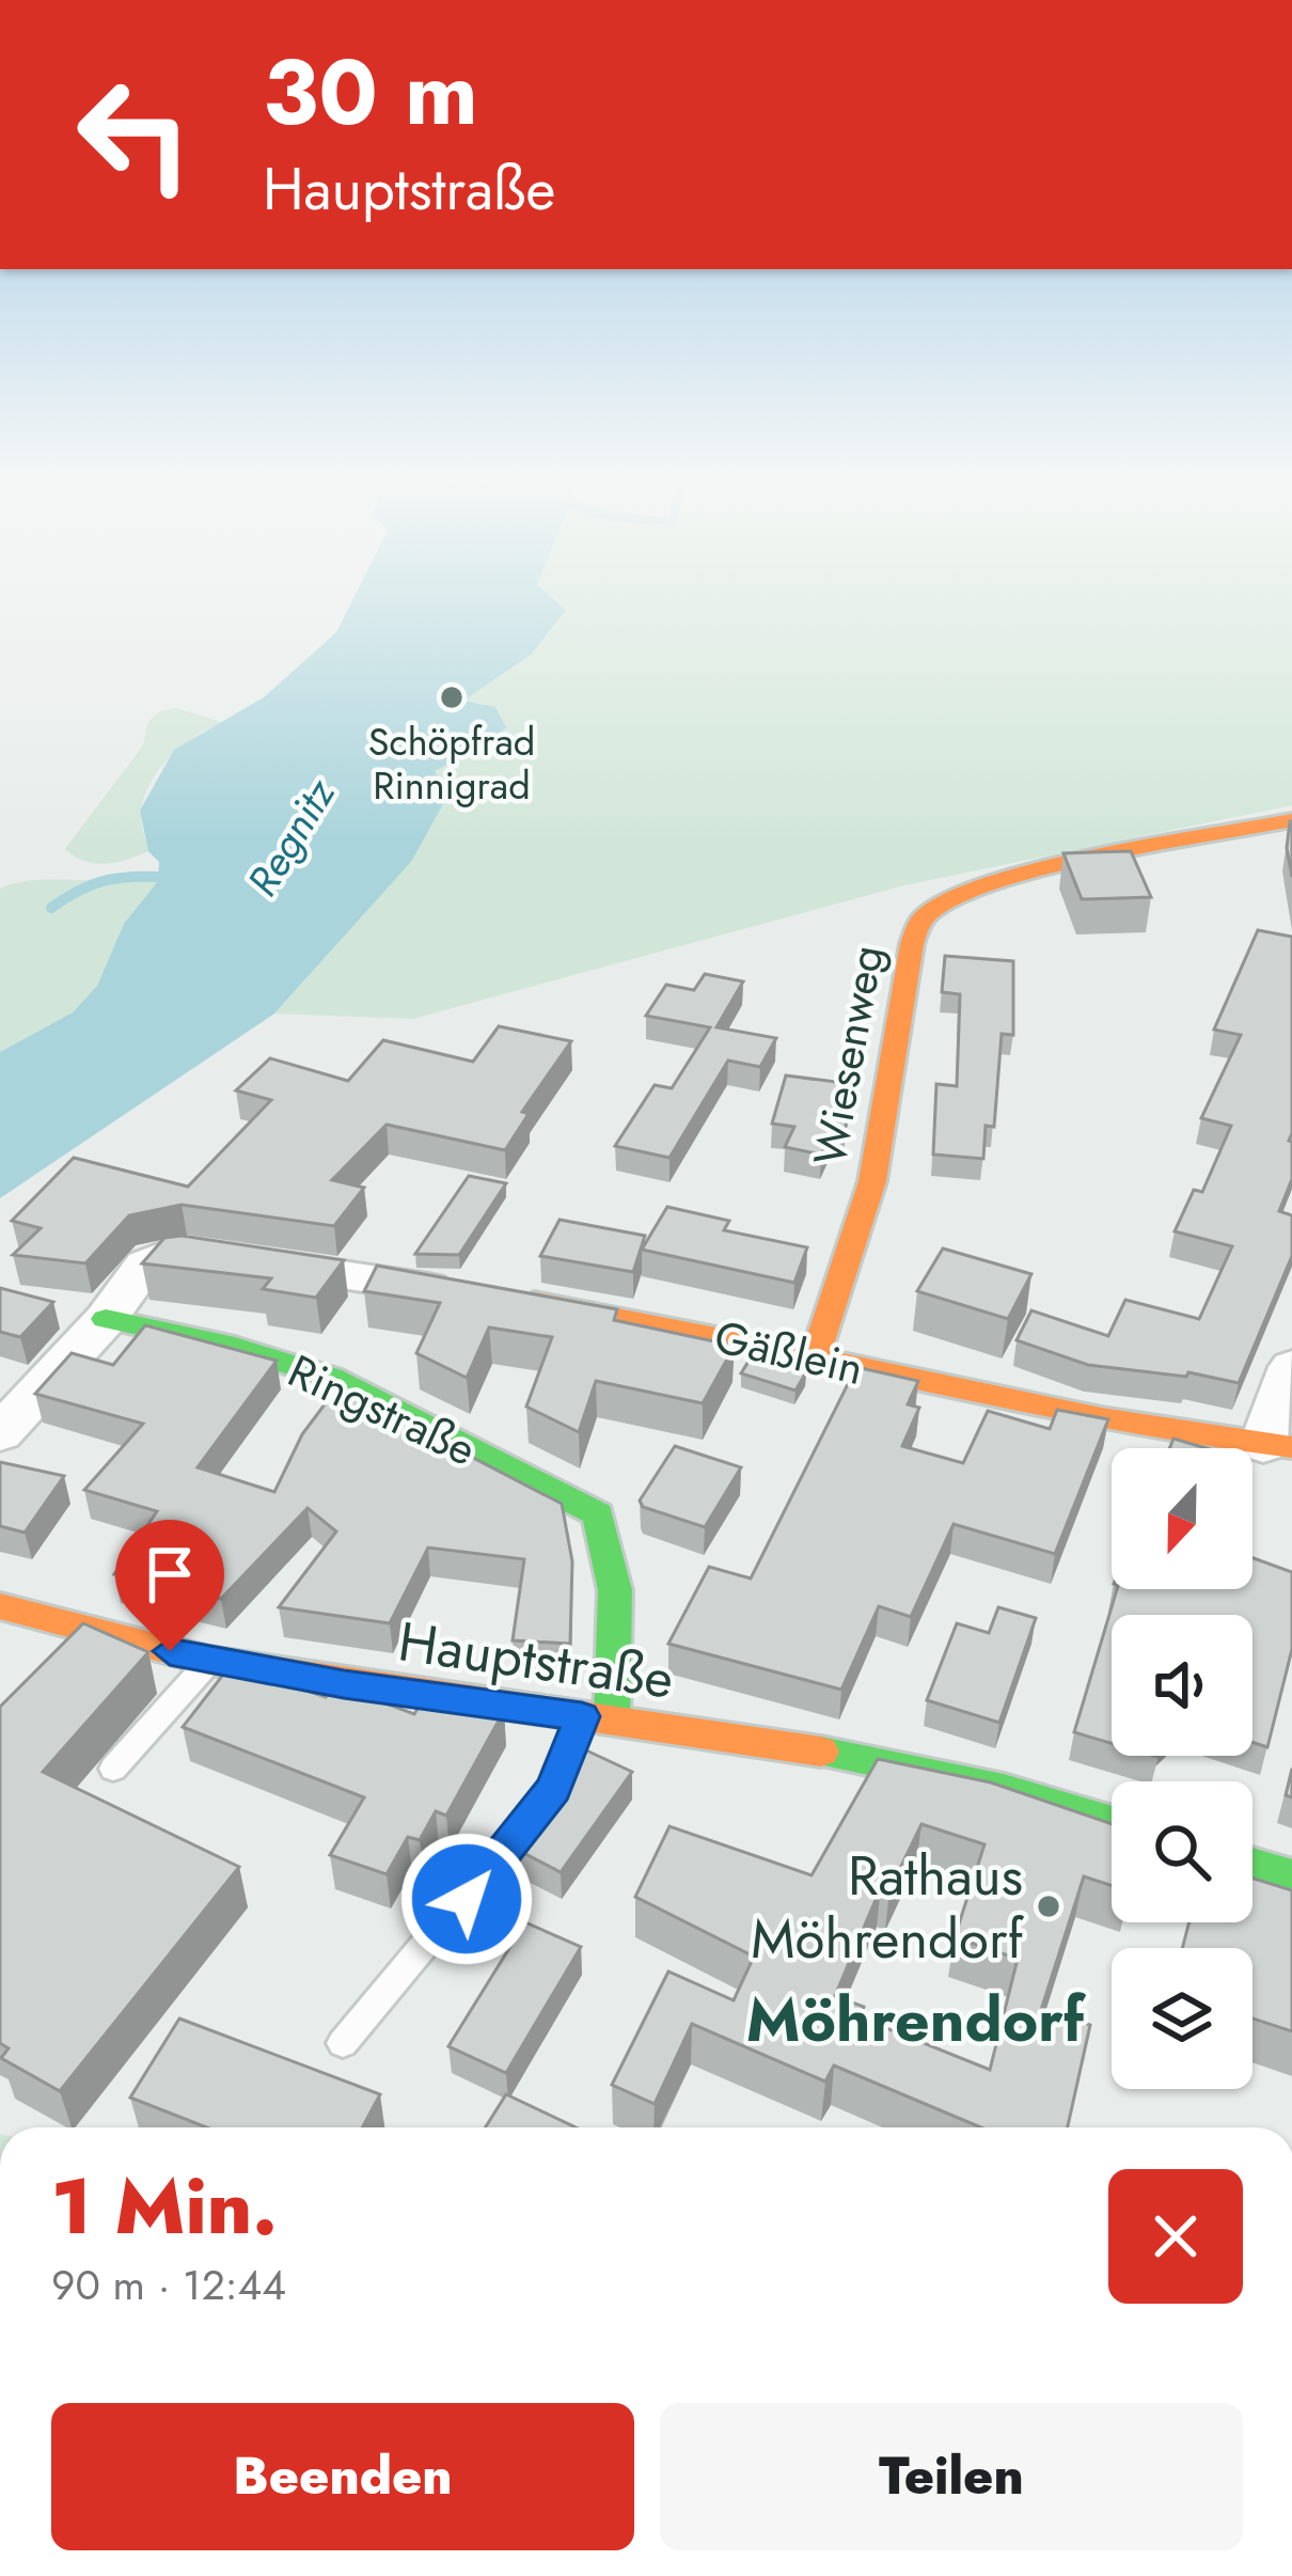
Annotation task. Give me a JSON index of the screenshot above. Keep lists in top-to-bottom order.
{
  "streets": {
    "street": [
      "Wiesenweg",
      "Gäßlein",
      "Ringstraße",
      "Hauptstraße"
    ]
  },
  "crossings": [
    ["Wiesenweg", "Gäßlein"],
    ["Ringstraße", "Hauptstraße"]
  ],
  "districts": ["Möhrendorf"],
  "water": ["Regnitz"],
  "places": ["Schöpfrad Rinnigrad", "Rathaus Möhrendorf"],
  "north": "bottom",
  "page": {
    "turn": ["30 m", "Hauptstraße"],
    "heading": ["1 Min.", "90 m · 12:44"],
    "buttons": ["Beenden", "Teilen"]
  }
}
